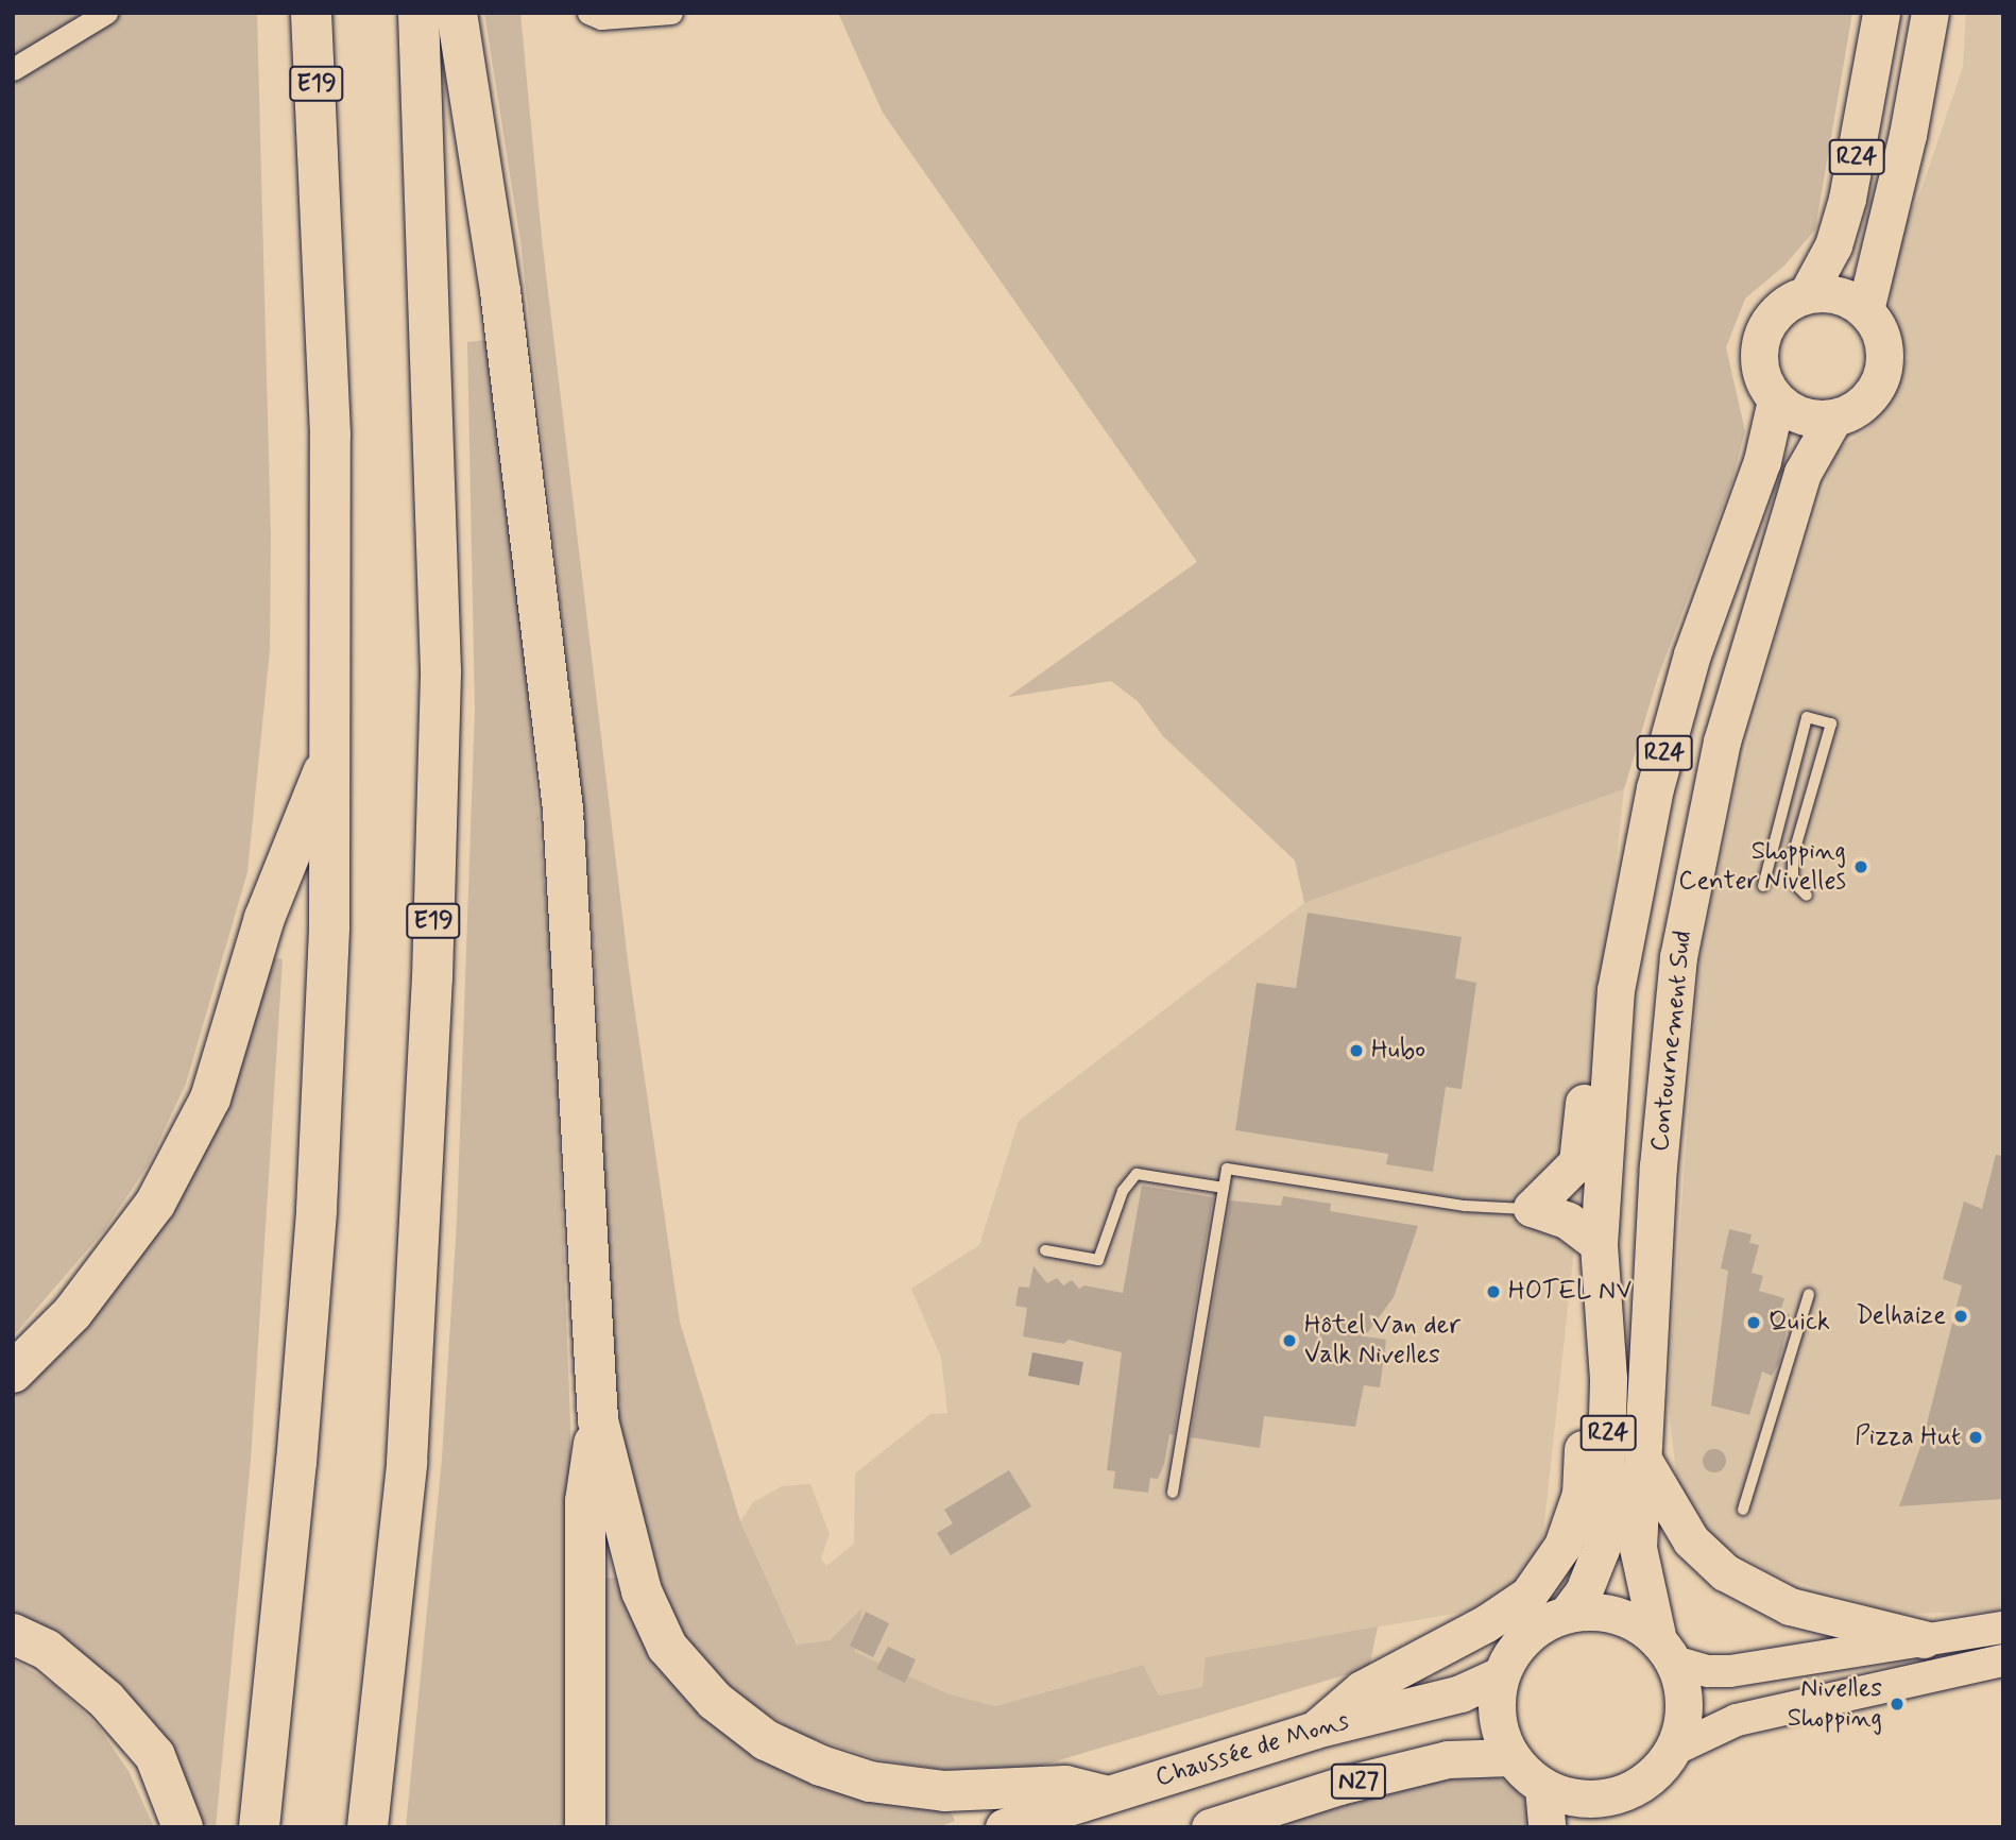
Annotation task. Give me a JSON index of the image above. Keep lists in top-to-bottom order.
{
  "streets": {
    "highway": [
      "E19",
      "R24",
      "Contournement Sud",
      "Chaussée de Mons",
      "N27"
    ]
  },
  "crossings": [
    ["R24", "Contournement Sud"],
    ["R24", "Chaussée de Mons"],
    ["R24", "N27"],
    ["Contournement Sud", "Chaussée de Mons"],
    ["Contournement Sud", "N27"],
    ["Chaussée de Mons", "N27"]
  ],
  "places": [
    "Shopping Center Nivelles",
    "Hubo",
    "HOTEL NV",
    "Delhaize",
    "Quick",
    "Hôtel Van der Valk Nivelles",
    "Pizza Hut",
    "Nivelles Shopping"
  ]
}
